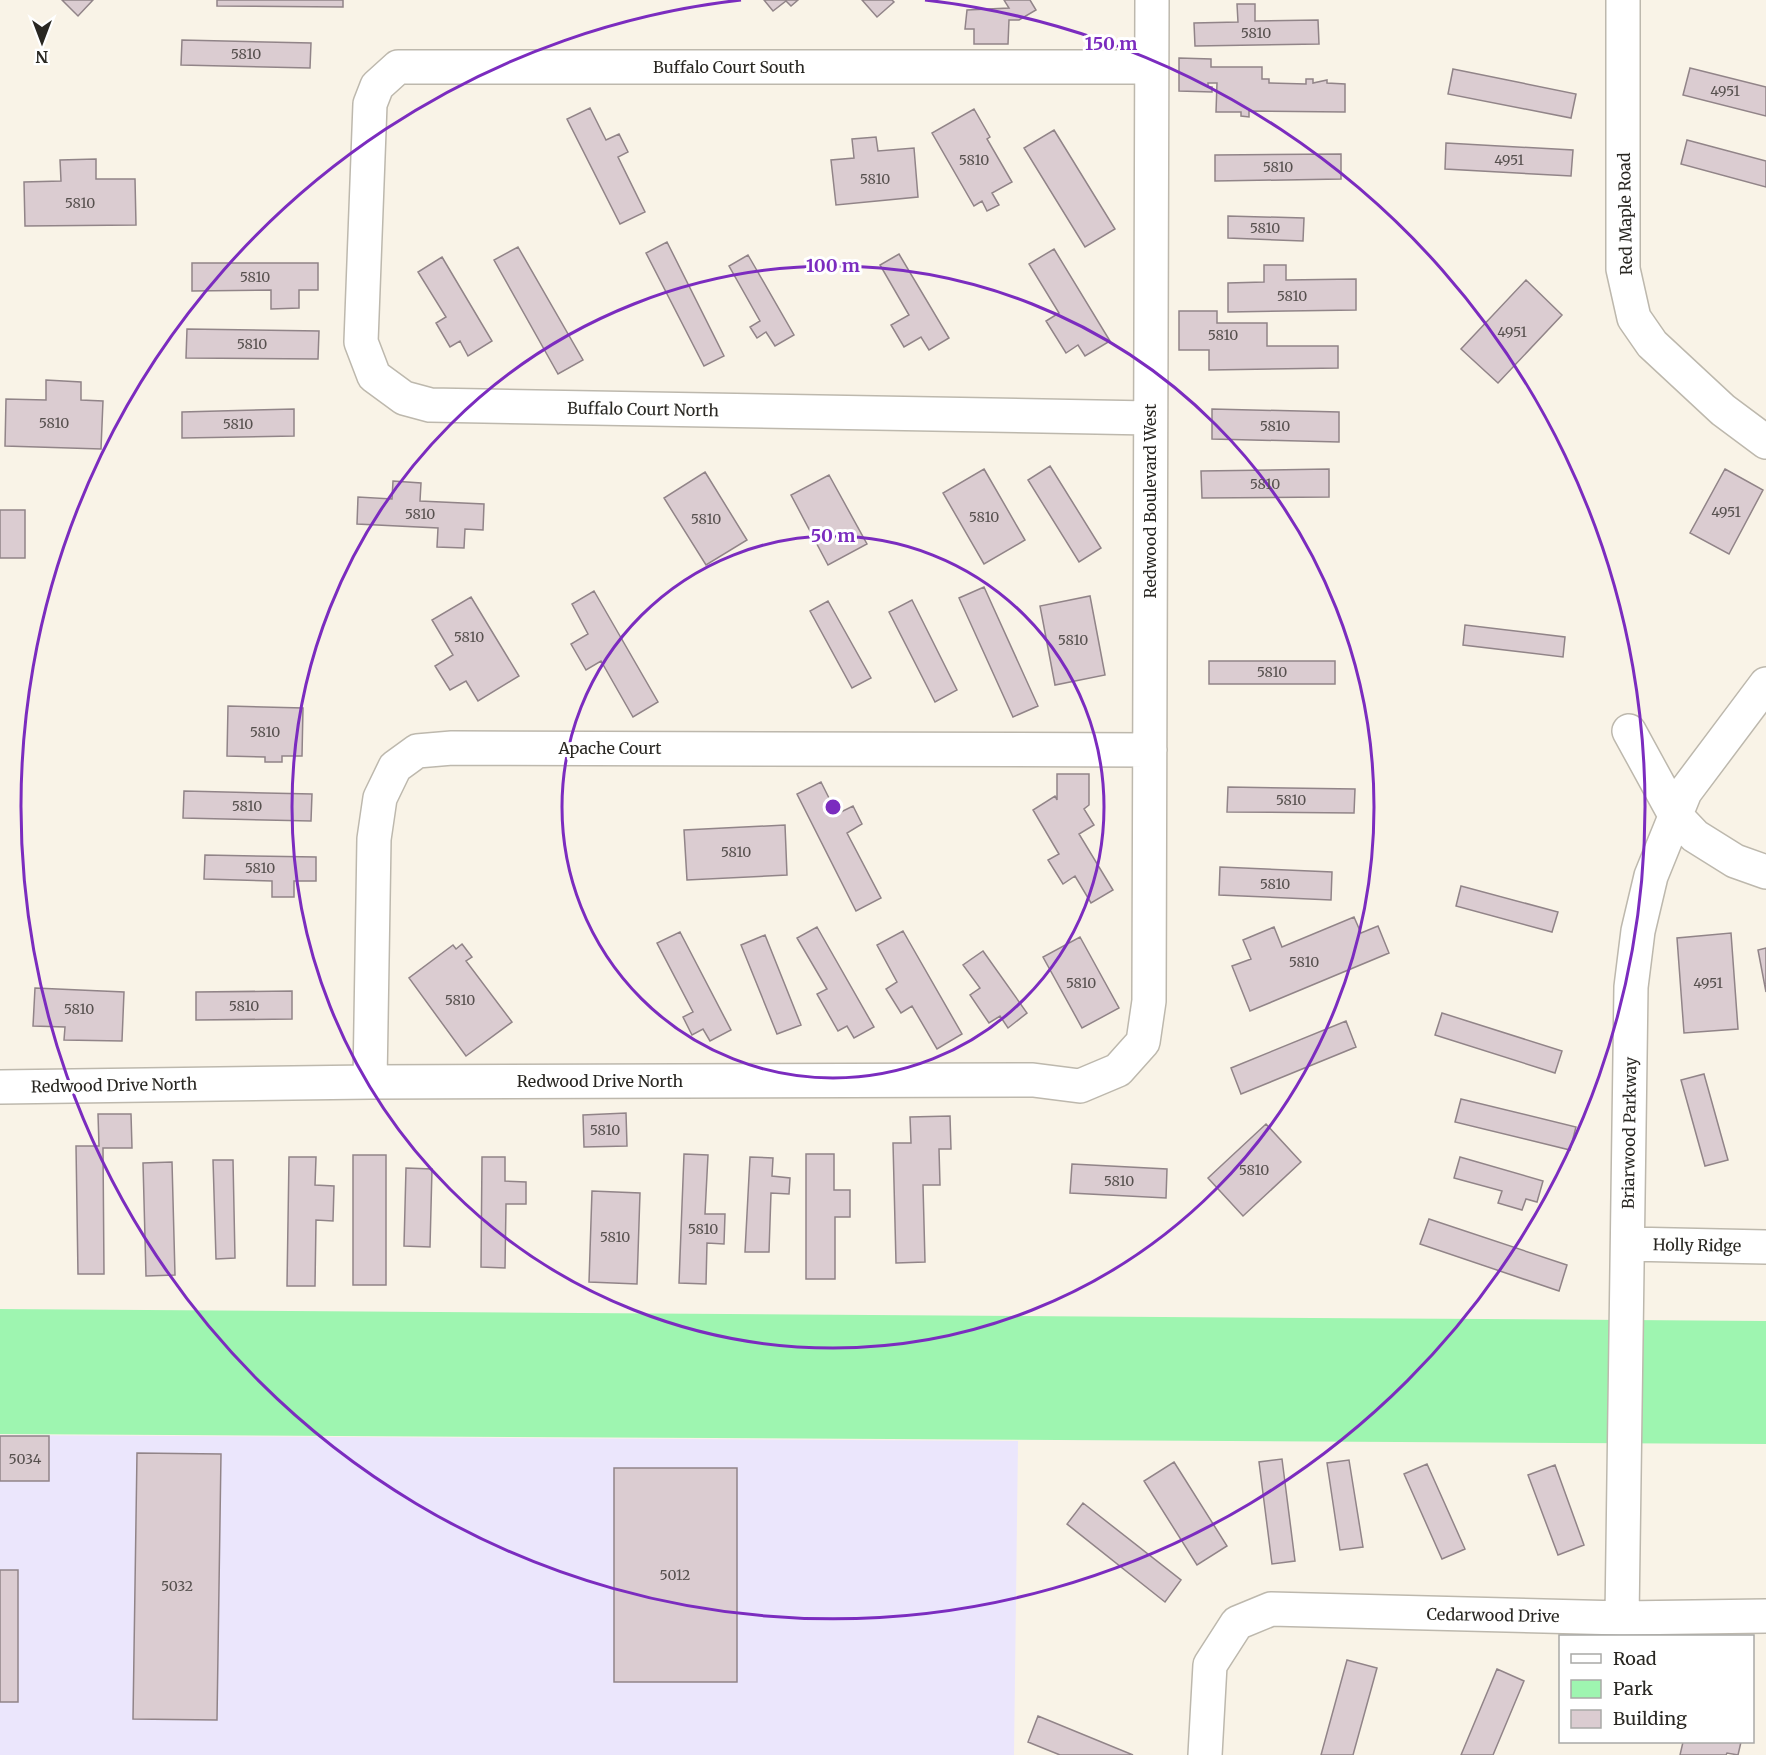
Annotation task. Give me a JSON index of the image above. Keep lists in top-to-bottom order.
{
  "streets": {
    "street": [
      "Buffalo Court South",
      "Red Maple Road",
      "Buffalo Court North",
      "Redwood Boulevard West",
      "Apache Court",
      "Redwood Drive North",
      "Briarwood Parkway",
      "Holly Ridge",
      "Cedarwood Drive"
    ]
  },
  "crossings": [
    ["Buffalo Court South", "Buffalo Court North"],
    ["Buffalo Court South", "Redwood Boulevard West"],
    ["Buffalo Court North", "Redwood Boulevard West"],
    ["Redwood Boulevard West", "Apache Court"],
    ["Redwood Boulevard West", "Redwood Drive North"],
    ["Apache Court", "Redwood Drive North"],
    ["Briarwood Parkway", "Holly Ridge"],
    ["Briarwood Parkway", "Cedarwood Drive"]
  ],
  "house_numbers": [
    "5810",
    "5810",
    "4951",
    "5810",
    "4951",
    "5810",
    "5810",
    "5810",
    "5810",
    "5810",
    "5810",
    "4951",
    "5810",
    "5810",
    "5810",
    "5810",
    "5810",
    "5810",
    "4951",
    "5810",
    "5810",
    "5810",
    "5810",
    "5810",
    "5810",
    "5810",
    "5810",
    "5810",
    "5810",
    "5810",
    "5810",
    "5810",
    "5810",
    "4951",
    "5810",
    "5810",
    "5810",
    "5810",
    "5810",
    "5810",
    "5810",
    "5810",
    "5034",
    "5012",
    "5032"
  ],
  "legend": ["Road", "Park", "Building"],
  "north": "bottom",
  "rings": ["150 m", "100 m", "50 m"]
}
